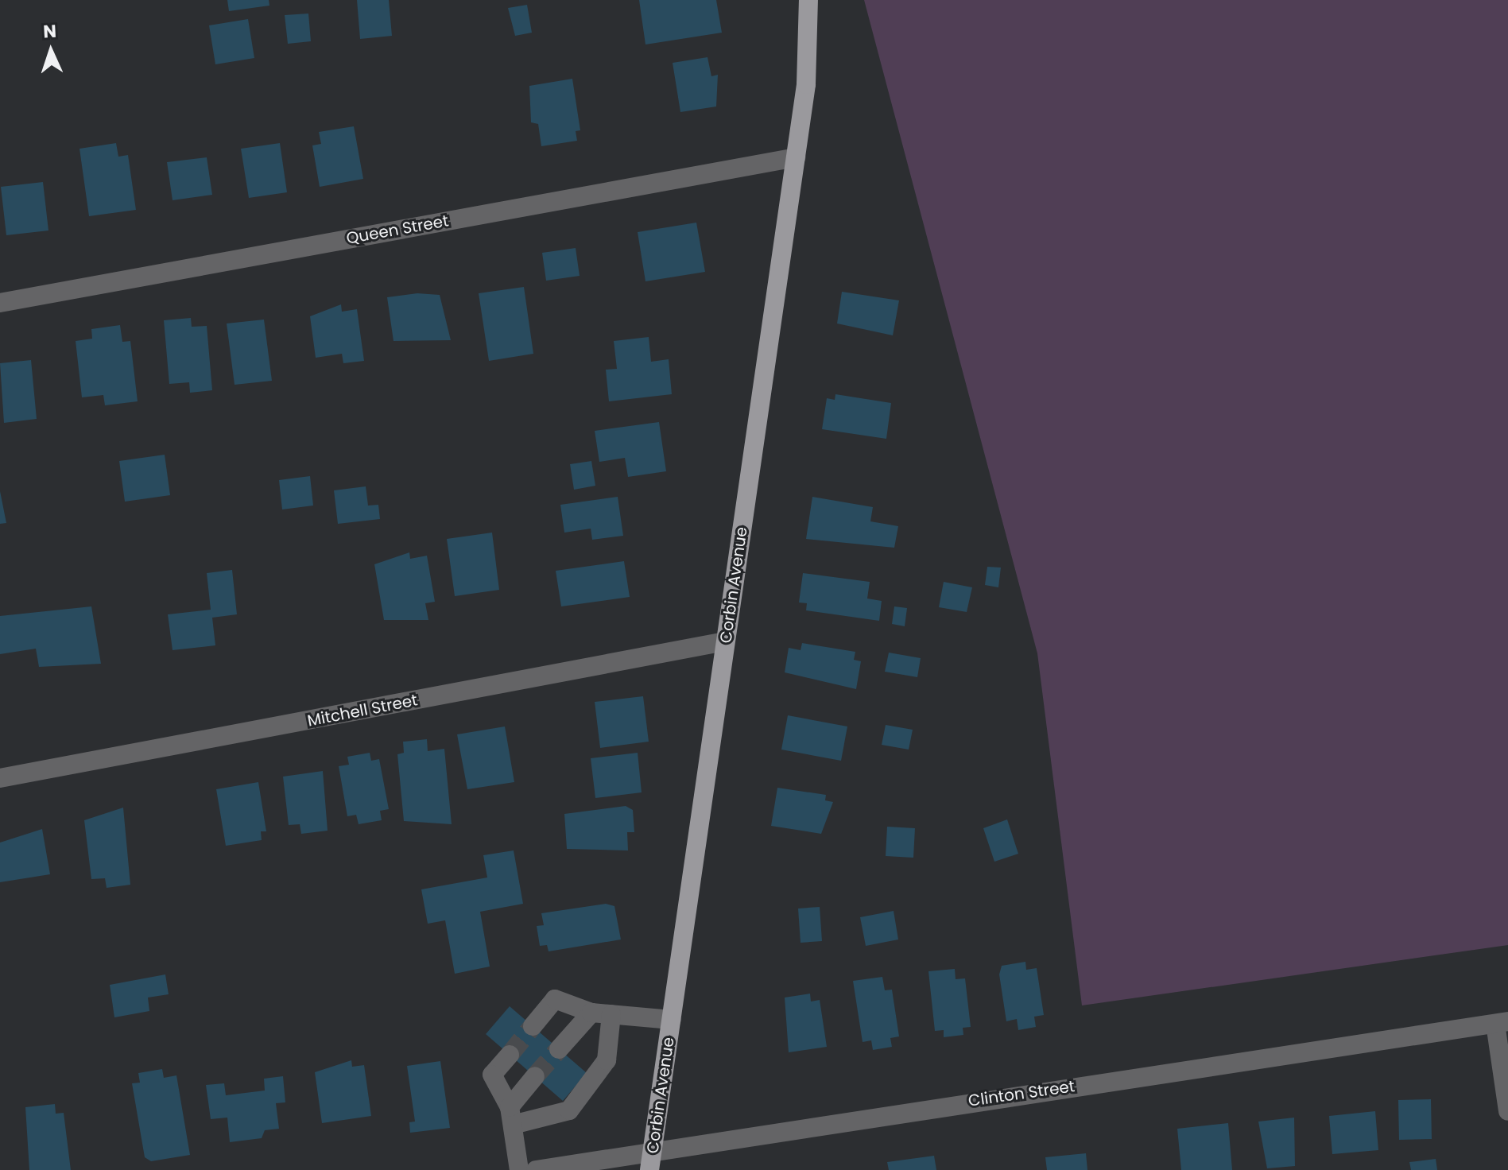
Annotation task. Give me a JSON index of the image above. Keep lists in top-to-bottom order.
{
  "streets": {
    "main road": ["Corbin Avenue"],
    "street": ["Queen Street", "Mitchell Street", "Clinton Street"]
  },
  "crossings": [
    ["Queen Street", "Corbin Avenue"],
    ["Corbin Avenue", "Mitchell Street"],
    ["Corbin Avenue", "Clinton Street"]
  ],
  "north": "top"
}
